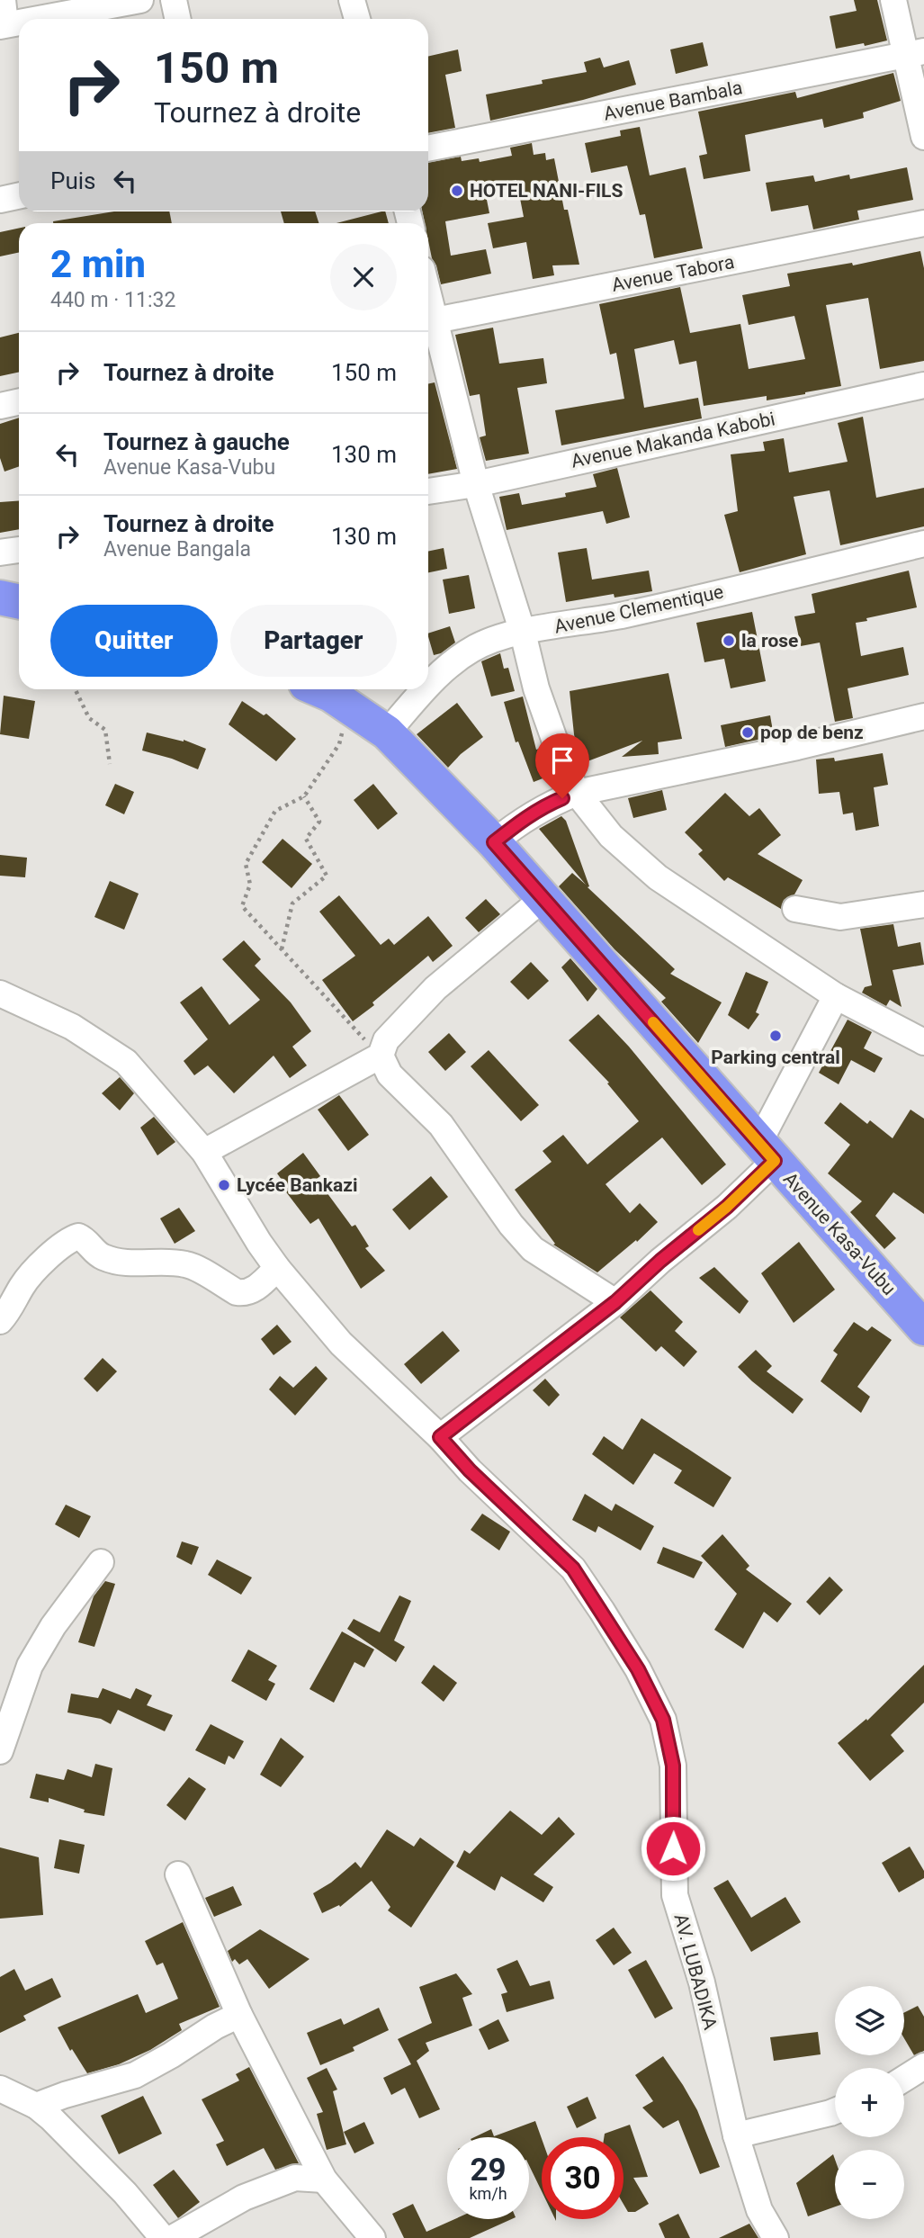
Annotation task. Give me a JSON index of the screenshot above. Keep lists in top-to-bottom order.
{
  "streets": {
    "highway": ["Avenue Kasa-Vubu"],
    "street": [
      "Avenue Bambala",
      "Avenue Tabora",
      "Avenue Makanda Kabobi",
      "Avenue Clementique",
      "AV. LUBADIKA"
    ]
  },
  "crossings": [
    ["Avenue Clementique", "Avenue Kasa-Vubu"]
  ],
  "places": [
    "HOTEL NANI-FILS",
    "la rose",
    "pop de benz",
    "Parking central",
    "Lycée Bankazi"
  ],
  "page": {
    "turn": ["150 m", "Tournez à droite"],
    "then": "Puis",
    "heading": ["2 min", "440 m · 11:32"],
    "list": [
      {
        "name": "Tournez à droite",
        "value": "150 m"
      },
      {
        "name": "Tournez à gauche",
        "note": "Avenue Kasa-Vubu",
        "value": "130 m"
      },
      {
        "name": "Tournez à droite",
        "note": "Avenue Bangala",
        "value": "130 m"
      }
    ],
    "buttons": ["Quitter", "Partager"],
    "map_buttons": ["+", "−"],
    "speed": "29 km/h",
    "limit": "30"
  }
}
